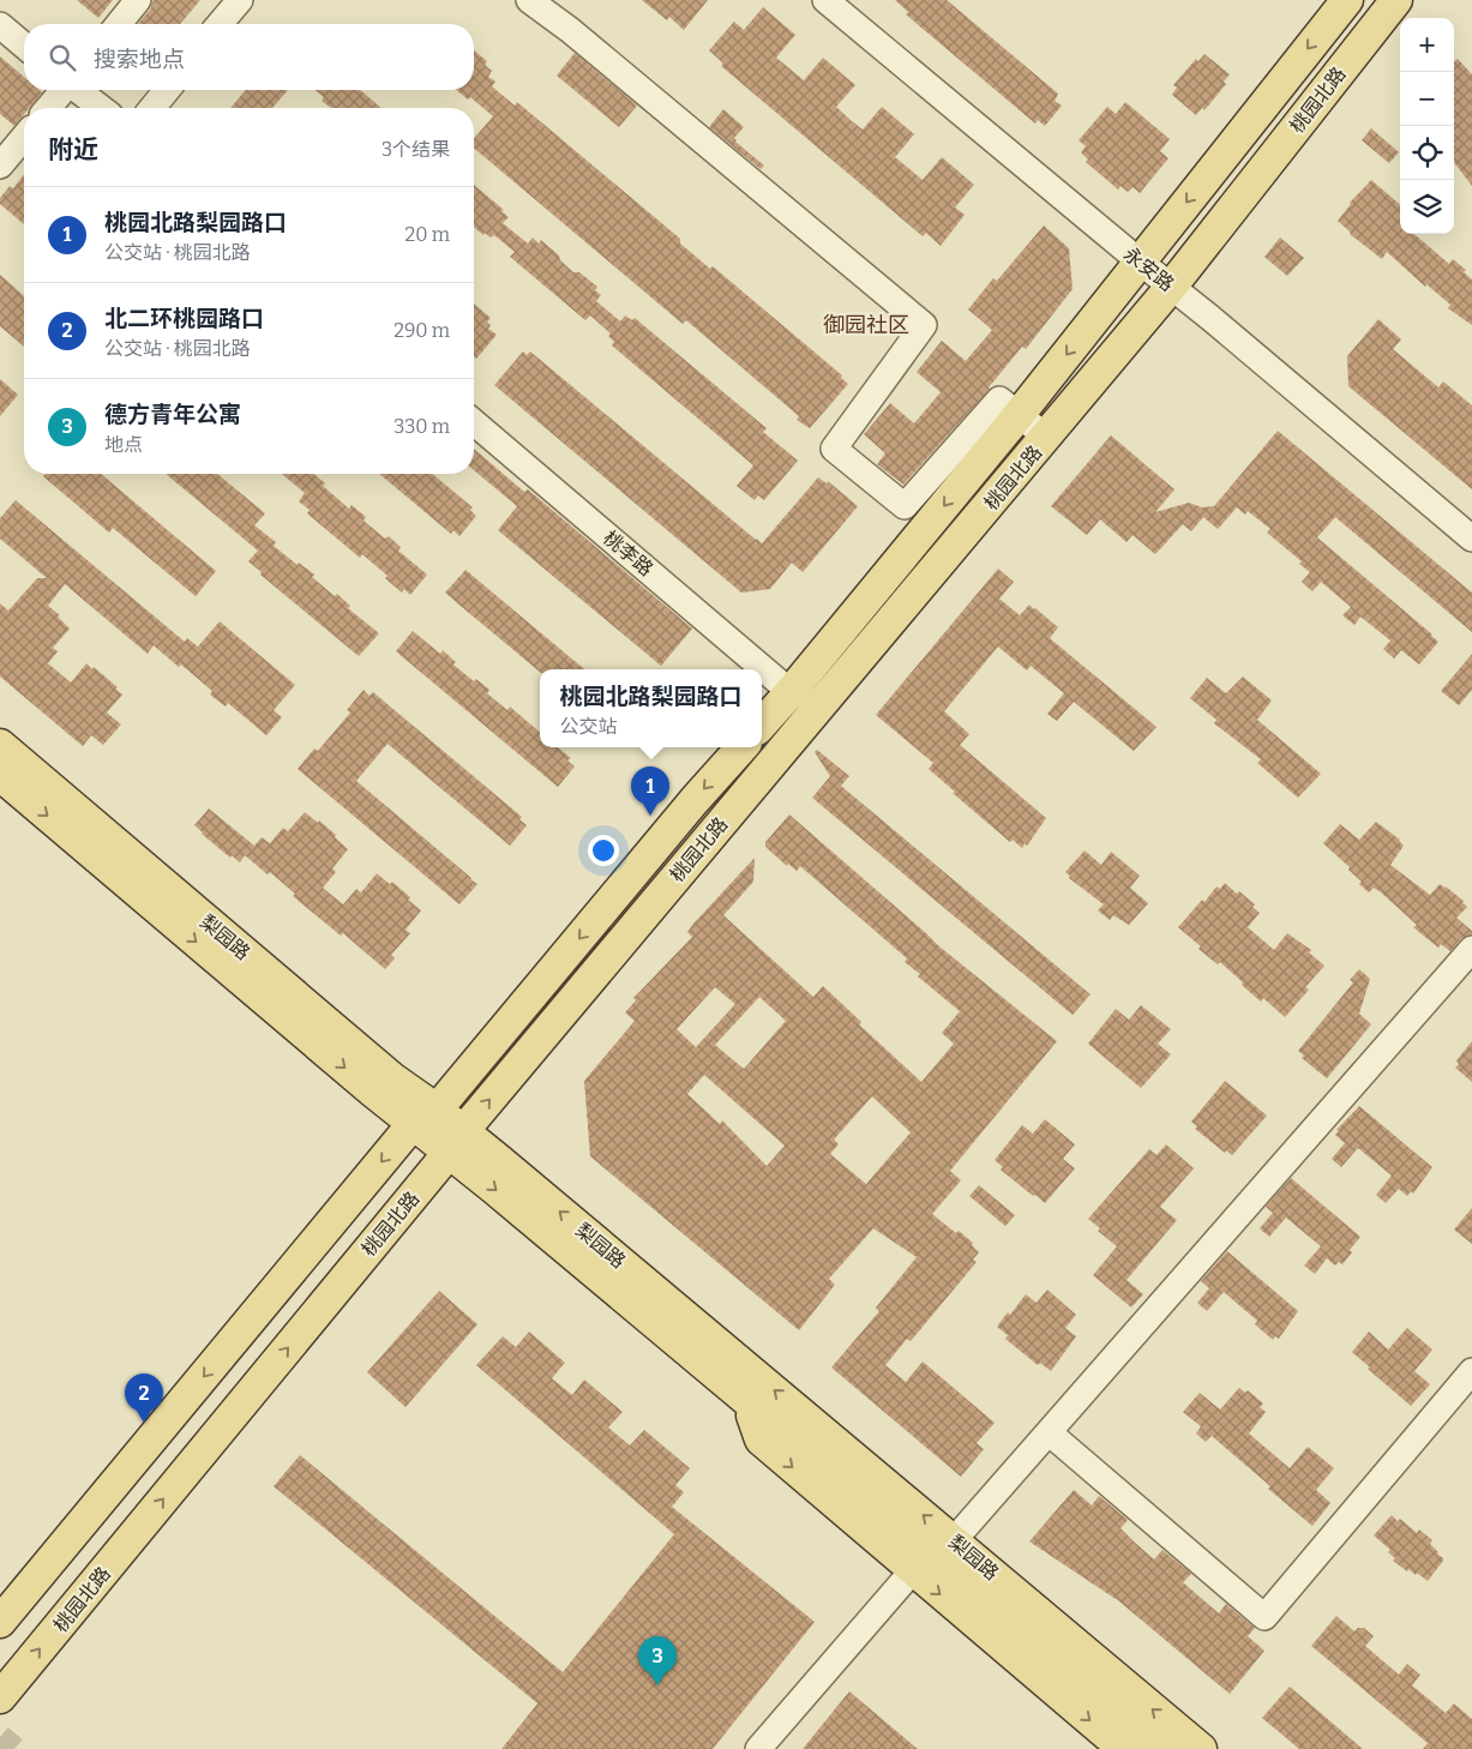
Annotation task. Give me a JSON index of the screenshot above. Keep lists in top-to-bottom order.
{
  "streets": {
    "main road": ["桃园北路", "梨园路"],
    "street": ["永安路", "桃李路"]
  },
  "crossings": [
    ["桃园北路", "永安路"],
    ["桃园北路", "桃李路"],
    ["桃园北路", "梨园路"]
  ],
  "districts": ["御园社区"],
  "page": {
    "map_buttons": ["+", "−"],
    "search": "搜索地点",
    "heading": ["附近", "3个结果"],
    "list": [
      {
        "mark": "1",
        "name": "桃园北路梨园路口",
        "note": "公交站 · 桃园北路",
        "value": "20 m"
      },
      {
        "mark": "2",
        "name": "北二环桃园路口",
        "note": "公交站 · 桃园北路",
        "value": "290 m"
      },
      {
        "mark": "3",
        "name": "德方青年公寓",
        "note": "地点",
        "value": "330 m"
      }
    ],
    "popup": ["桃园北路梨园路口", "公交站"],
    "pins": ["1", "2", "3"]
  }
}
